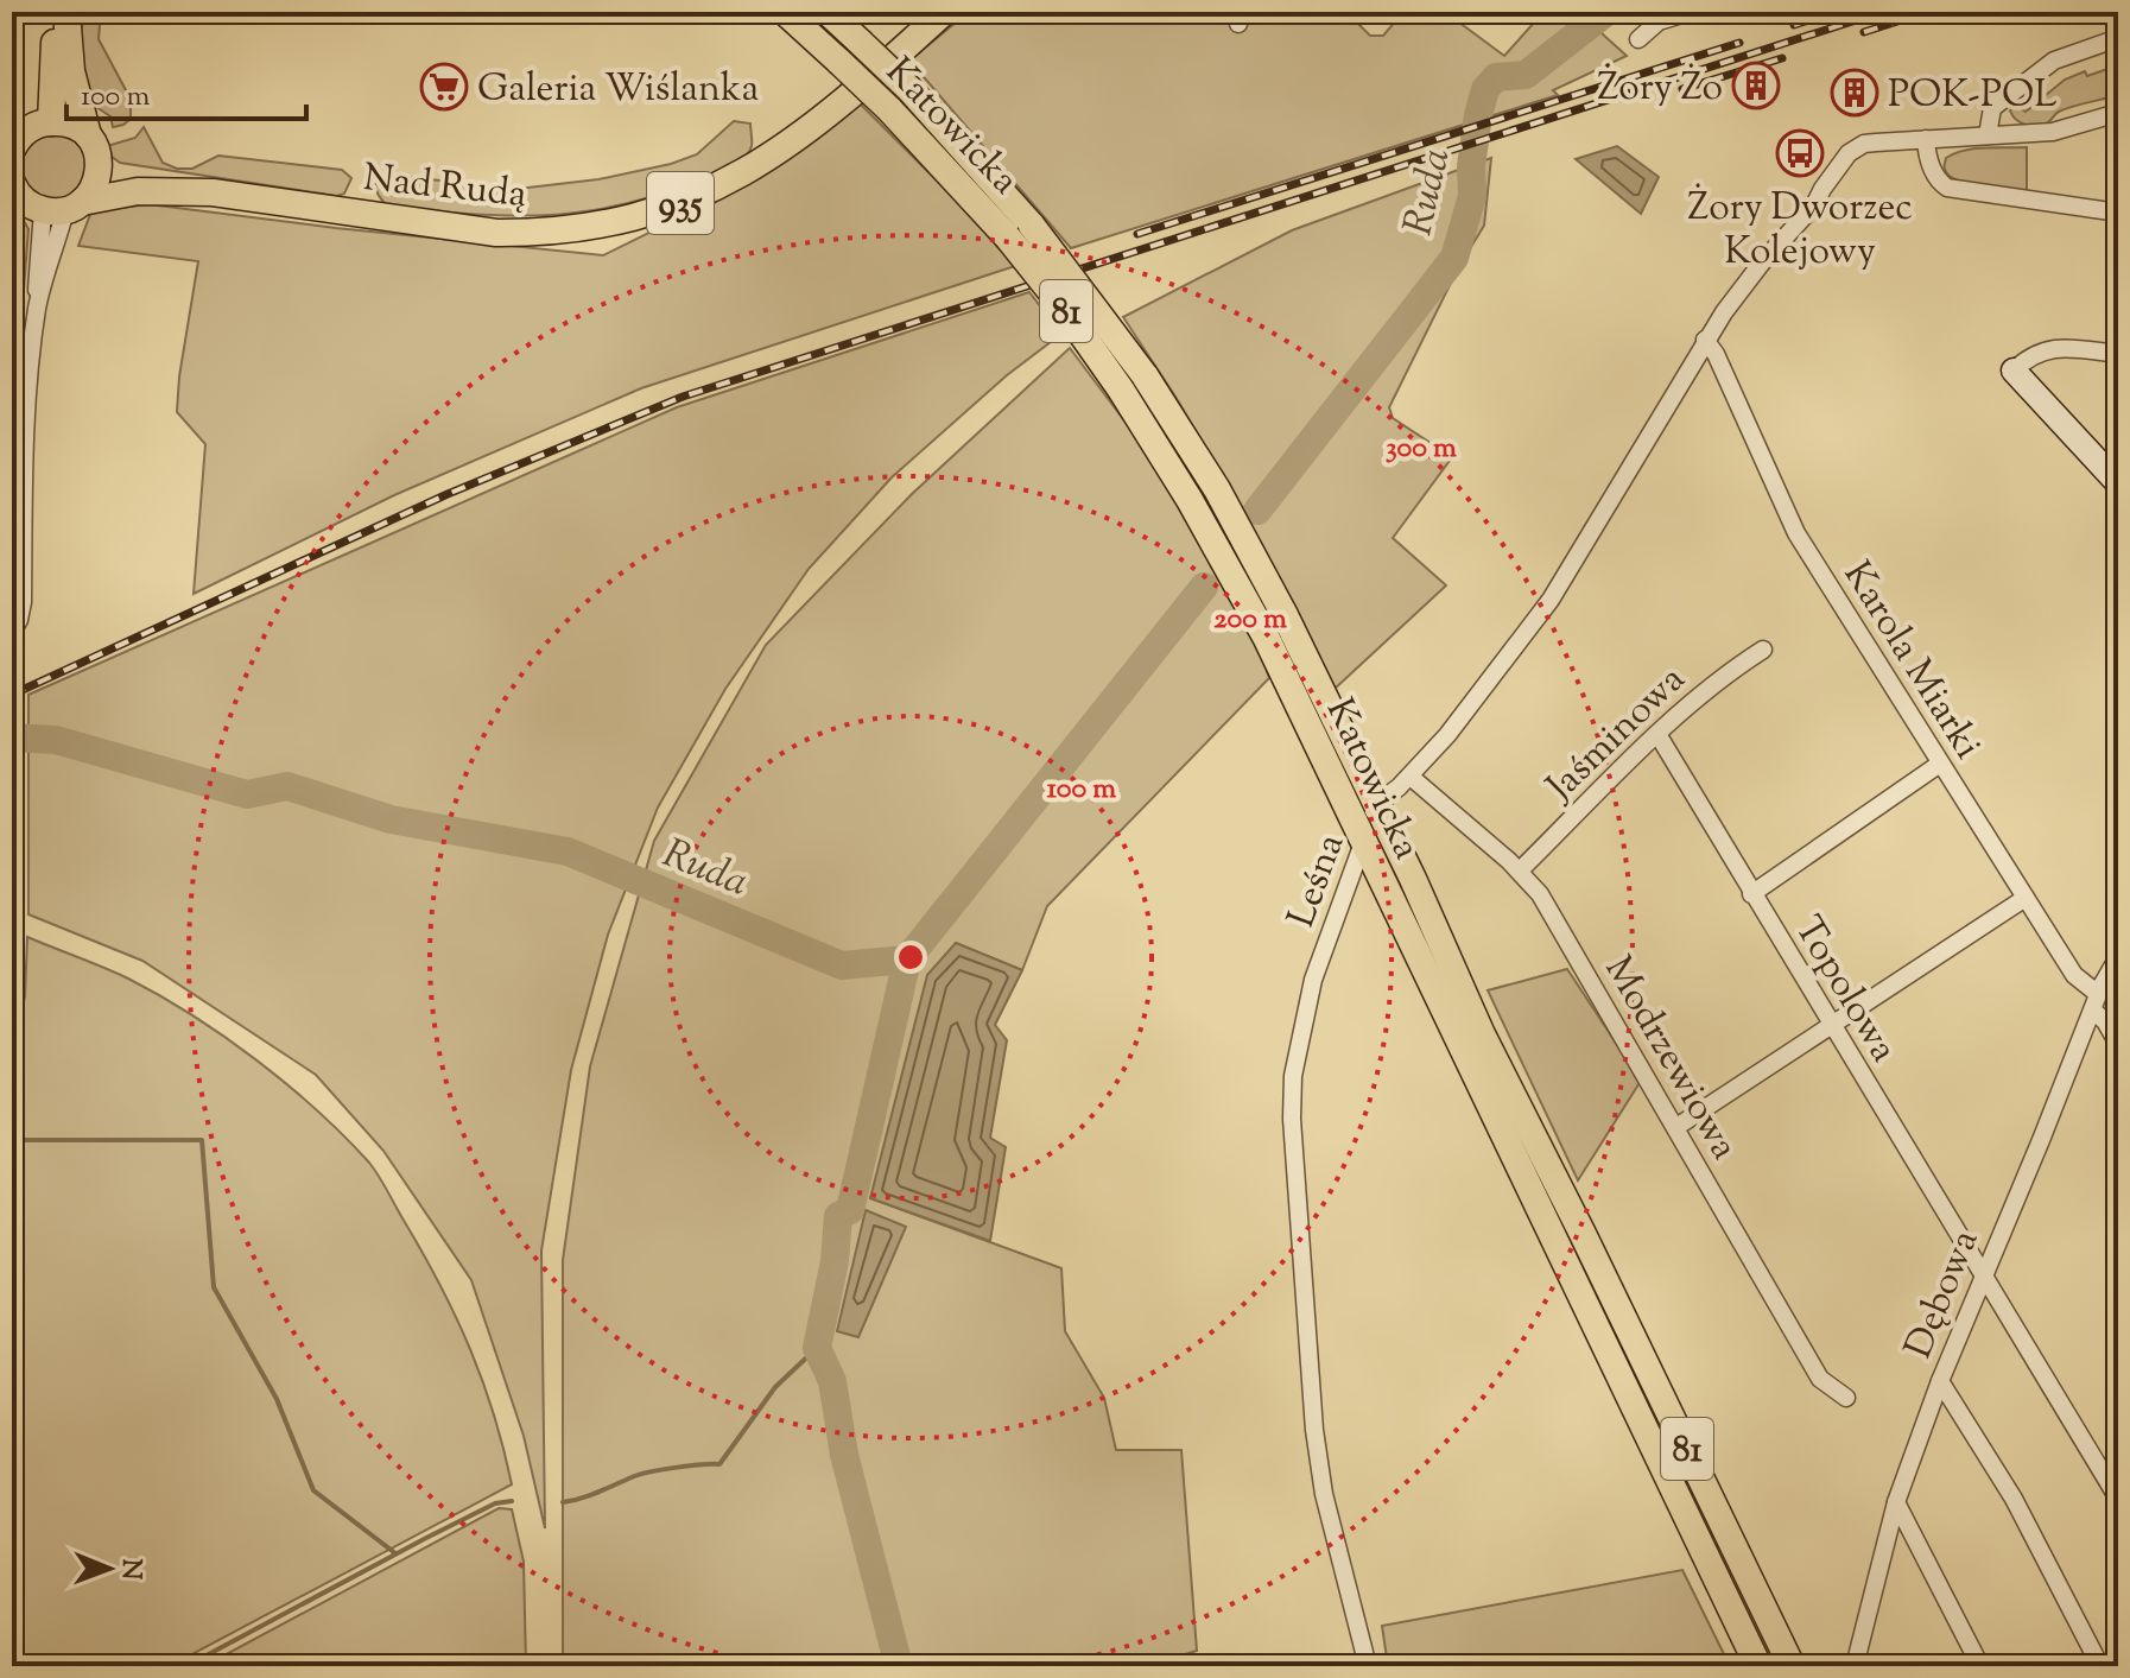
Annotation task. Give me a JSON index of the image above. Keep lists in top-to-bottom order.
{
  "streets": {
    "main road": [
      "Katowicka",
      "Nad Rudą",
      "935",
      "81"
    ],
    "street": [
      "Karola Miarki",
      "Jaśminowa",
      "Leśna",
      "Topolowa",
      "Modrzewiowa",
      "Dębowa"
    ]
  },
  "crossings": [
    ["Katowicka", "Leśna"],
    ["Karola Miarki", "Leśna"],
    ["Karola Miarki", "Dębowa"],
    ["Jaśminowa", "Topolowa"],
    ["Jaśminowa", "Modrzewiowa"],
    ["Leśna", "Modrzewiowa"],
    ["Topolowa", "Dębowa"]
  ],
  "water": ["Ruda"],
  "places": {
    "building": ["Żory Żo", "POK-POL"],
    "supermarket": ["Galeria Wiślanka"],
    "bus stop": ["Żory Dworzec Kolejowy"]
  },
  "scale_bar": "100 m",
  "north": "right",
  "rings": ["300 m", "200 m", "100 m"]
}
